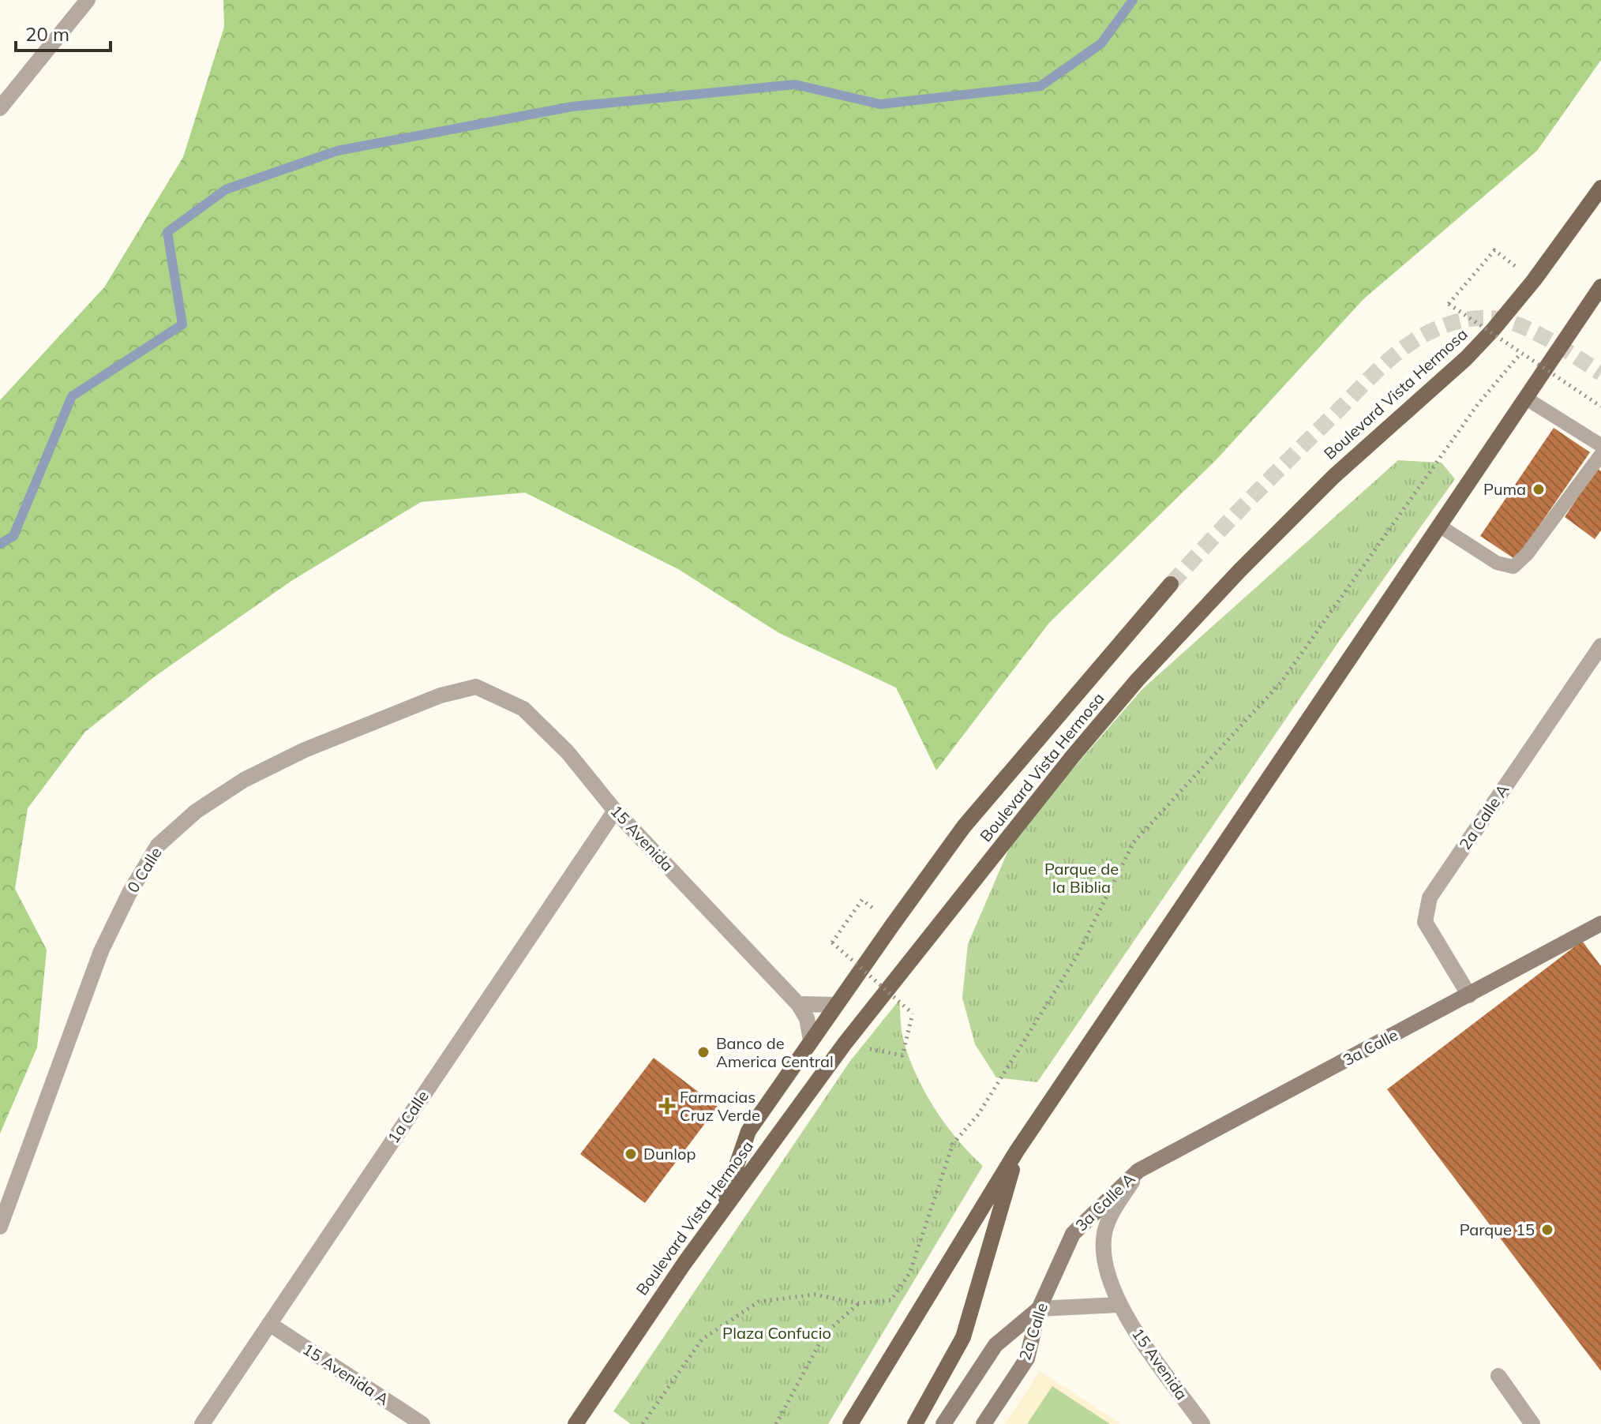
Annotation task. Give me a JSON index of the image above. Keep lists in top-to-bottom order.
{
  "streets": {
    "main road": ["Boulevard Vista Hermosa"],
    "street": [
      "2a Calle A",
      "15 Avenida",
      "0 Calle",
      "3a Calle",
      "1a Calle",
      "3a Calle A",
      "2a Calle",
      "15 Avenida A"
    ]
  },
  "crossings": [
    ["2a Calle A", "3a Calle"],
    ["15 Avenida", "0 Calle"],
    ["15 Avenida", "3a Calle"],
    ["15 Avenida", "1a Calle"],
    ["15 Avenida", "3a Calle A"],
    ["3a Calle", "3a Calle A"],
    ["1a Calle", "15 Avenida A"],
    ["3a Calle A", "2a Calle"]
  ],
  "parks": ["Parque de la Biblia", "Plaza Confucio"],
  "places": {
    "other": [
      "Puma",
      "Banco de America Central",
      "Dunlop",
      "Parque 15"
    ],
    "health": ["Farmacias Cruz Verde"]
  },
  "scale_bar": "20 m"
}
